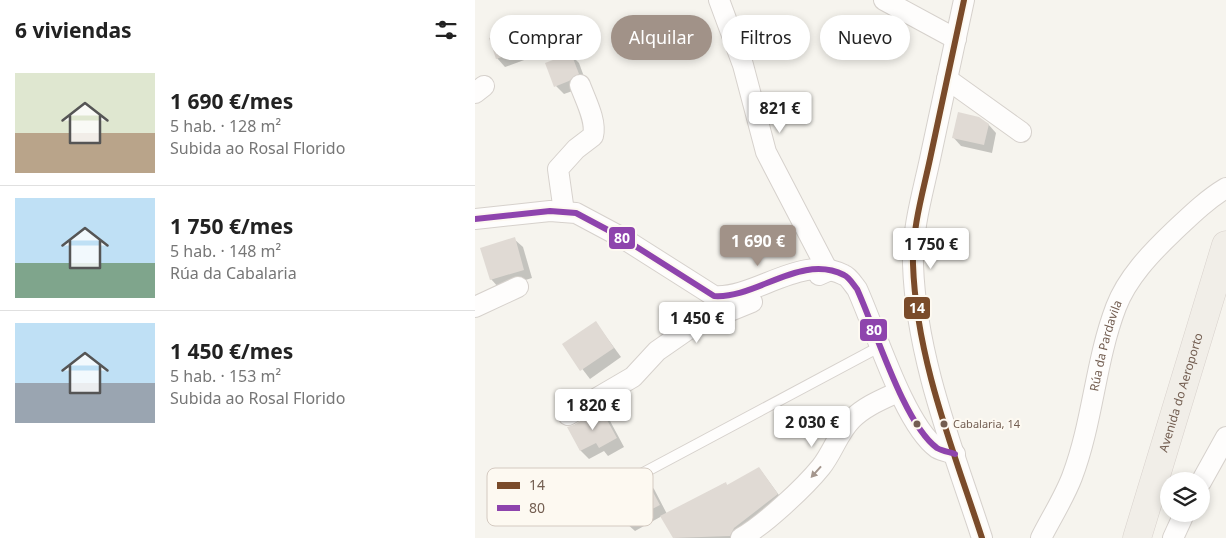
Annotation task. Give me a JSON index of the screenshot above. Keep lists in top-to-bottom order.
{
  "streets": {
    "main road": ["Avenida do Aeroporto"],
    "street": ["Rúa da Pardavila"]
  },
  "places": ["Cabalaria, 14"],
  "lines": ["transit line 14", "transit line 80"],
  "legend": ["14", "80"],
  "page": {
    "heading": "6 viviendas",
    "chip": [
      "Comprar",
      "Alquilar",
      "Filtros",
      "Nuevo"
    ],
    "list": [
      {
        "name": "1 690 €/mes",
        "note": "5 hab. · 128 m² · Subida ao Rosal Florido"
      },
      {
        "name": "1 750 €/mes",
        "note": "5 hab. · 148 m² · Rúa da Cabalaria"
      },
      {
        "name": "1 450 €/mes",
        "note": "5 hab. · 153 m² · Subida ao Rosal Florido"
      }
    ],
    "price": [
      "821 €",
      "1 690 €",
      "1 750 €",
      "1 450 €",
      "1 820 €",
      "2 030 €"
    ]
  }
}
